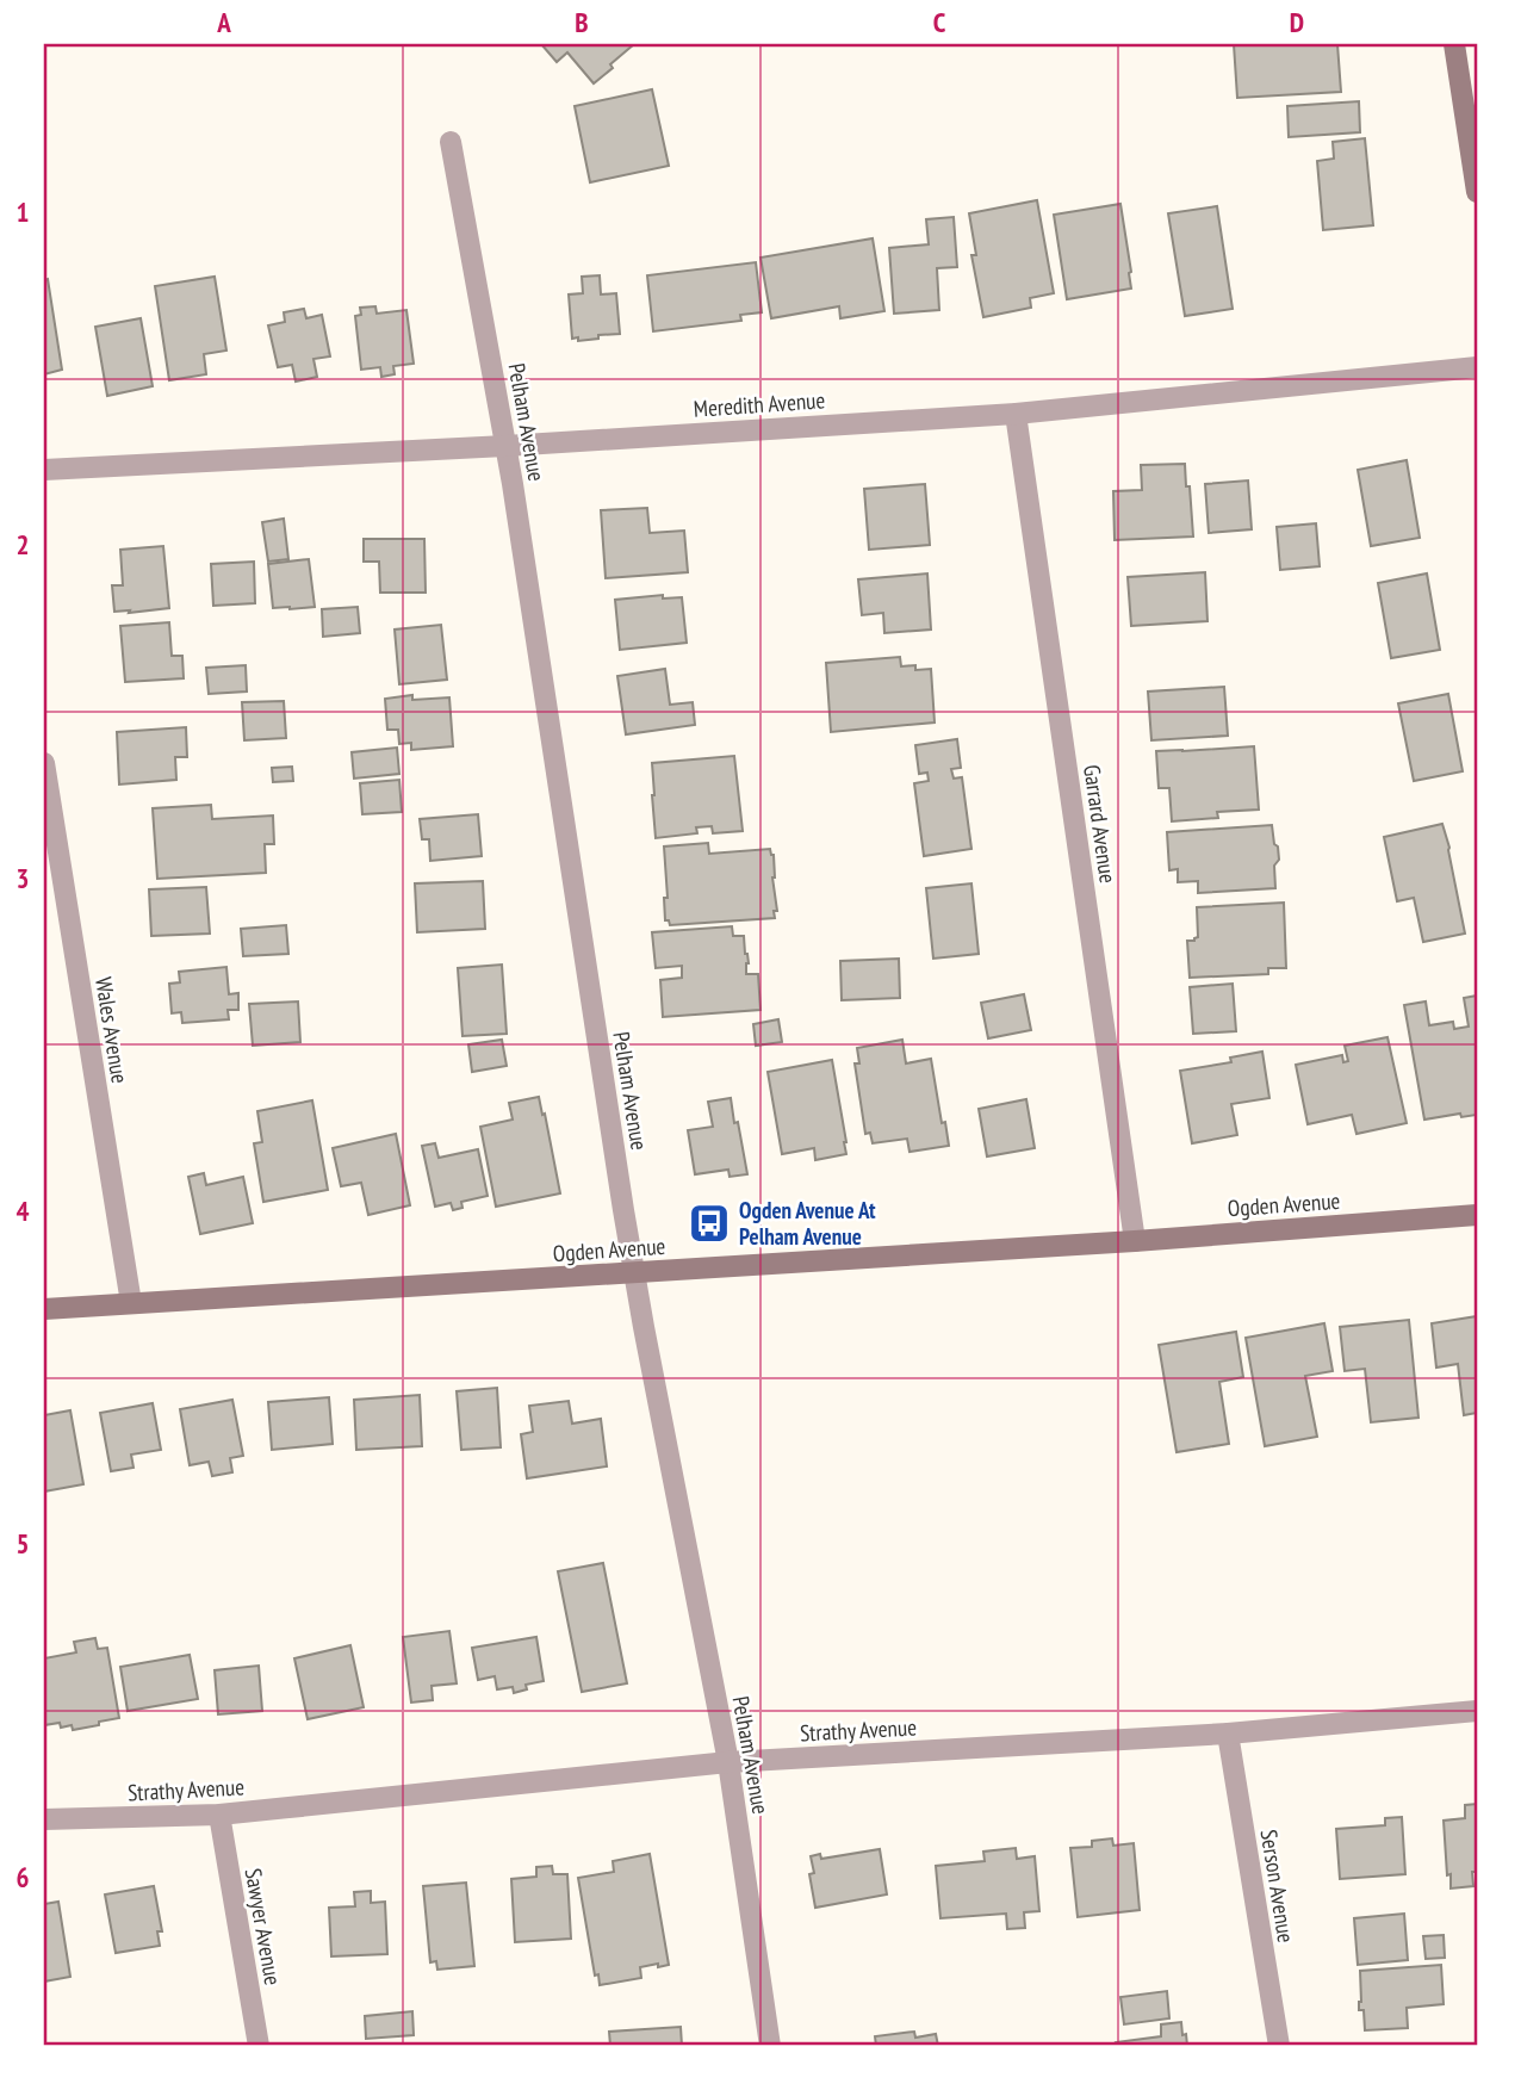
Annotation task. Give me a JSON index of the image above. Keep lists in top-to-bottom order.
{
  "streets": {
    "street": [
      "Meredith Avenue",
      "Pelham Avenue",
      "Garrard Avenue",
      "Wales Avenue",
      "Ogden Avenue",
      "Strathy Avenue",
      "Serson Avenue",
      "Sawyer Avenue"
    ]
  },
  "crossings": [
    ["Meredith Avenue", "Pelham Avenue"],
    ["Meredith Avenue", "Garrard Avenue"],
    ["Pelham Avenue", "Ogden Avenue"],
    ["Pelham Avenue", "Strathy Avenue"],
    ["Garrard Avenue", "Ogden Avenue"],
    ["Wales Avenue", "Ogden Avenue"],
    ["Strathy Avenue", "Serson Avenue"],
    ["Strathy Avenue", "Sawyer Avenue"]
  ],
  "places": {
    "bus stop": ["Ogden Avenue At Pelham Avenue"]
  },
  "grid": {
    "columns": [
      "A",
      "B",
      "C",
      "D"
    ],
    "rows": [
      "1",
      "2",
      "3",
      "4",
      "5",
      "6"
    ]
  }
}
